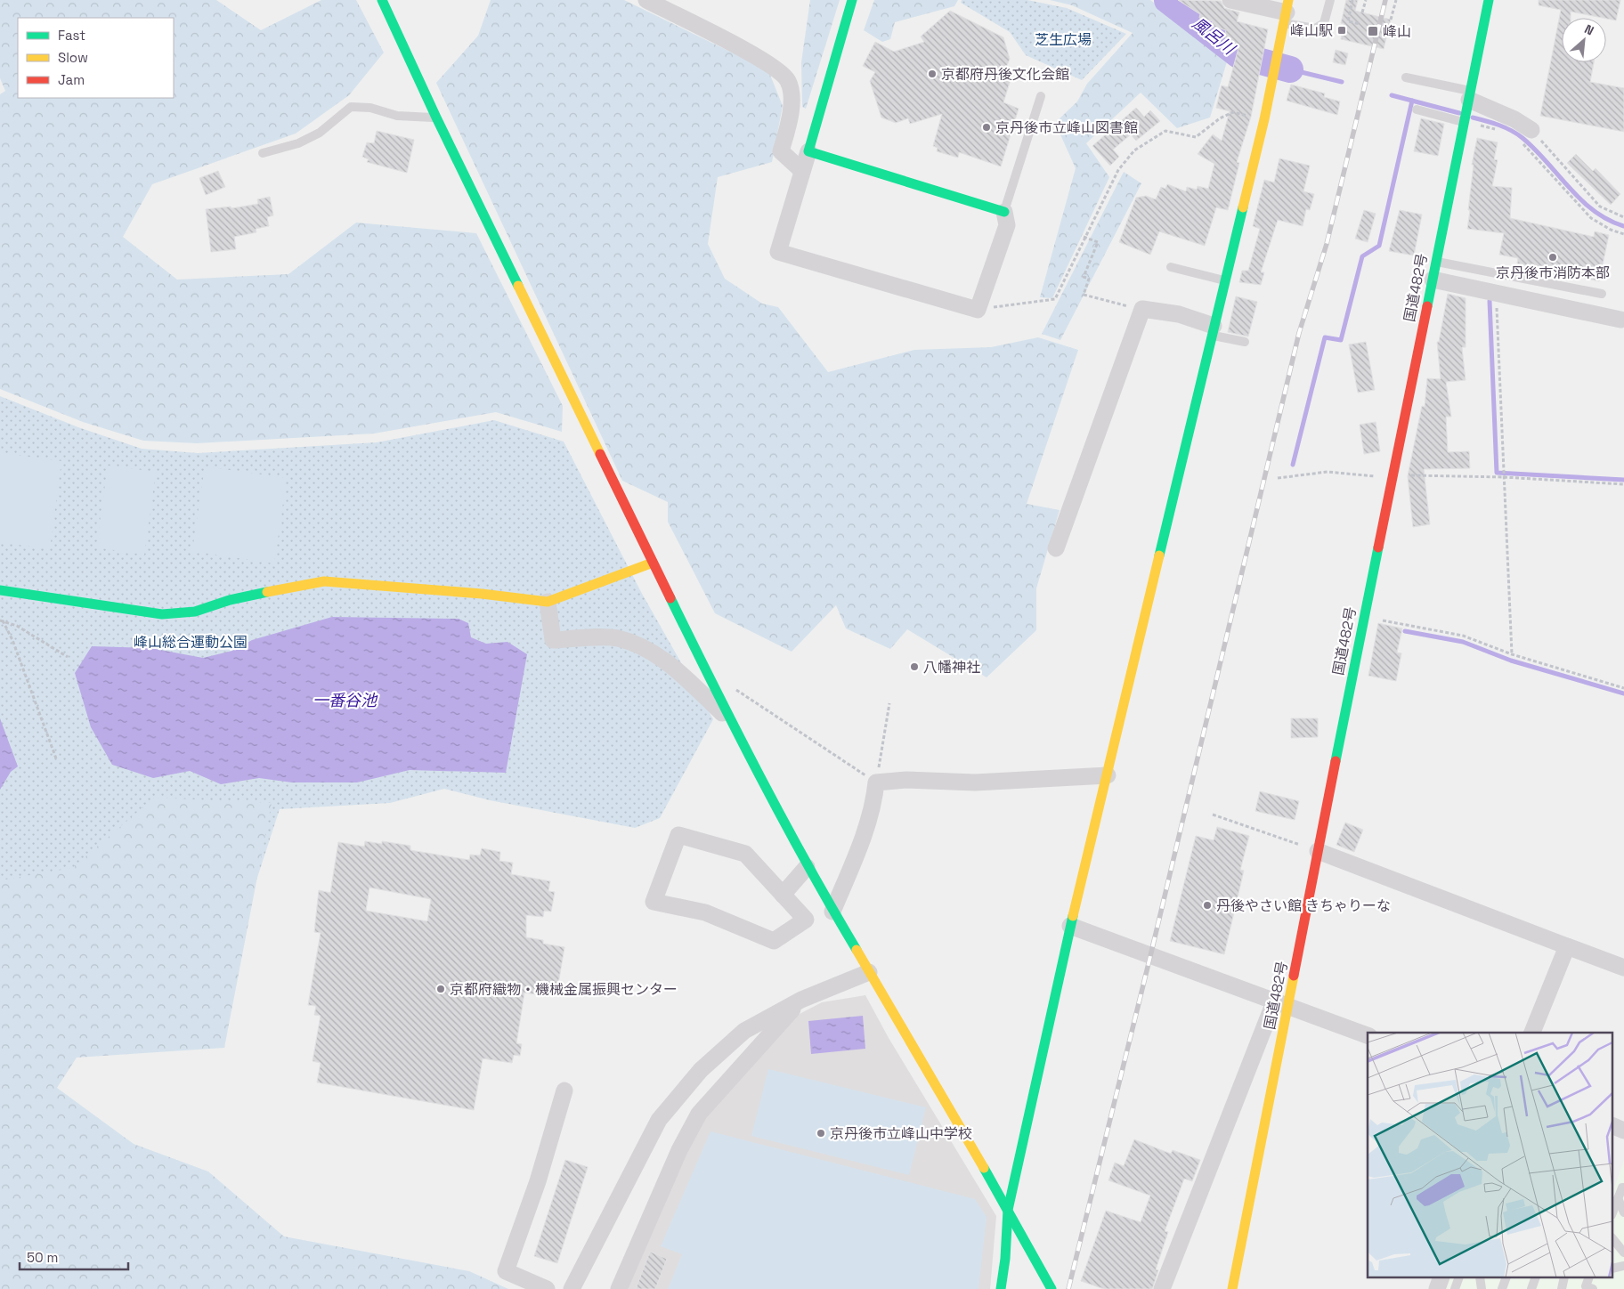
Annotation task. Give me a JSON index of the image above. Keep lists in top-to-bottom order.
{
  "streets": {
    "main road": ["国道482号"]
  },
  "water": ["風呂川", "一番谷池"],
  "parks": ["芝生広場", "峰山総合運動公園"],
  "places": {
    "transit": ["峰山駅", "峰山"],
    "other": [
      "京都府丹後文化会館",
      "京丹後市立峰山図書館",
      "京丹後市消防本部",
      "八幡神社",
      "丹後やさい館 きちゃりーな",
      "京都府織物・機械金属振興センター",
      "京丹後市立峰山中学校"
    ]
  },
  "legend": ["Fast", "Slow", "Jam"],
  "scale_bar": "50 m",
  "north": "top right"
}
